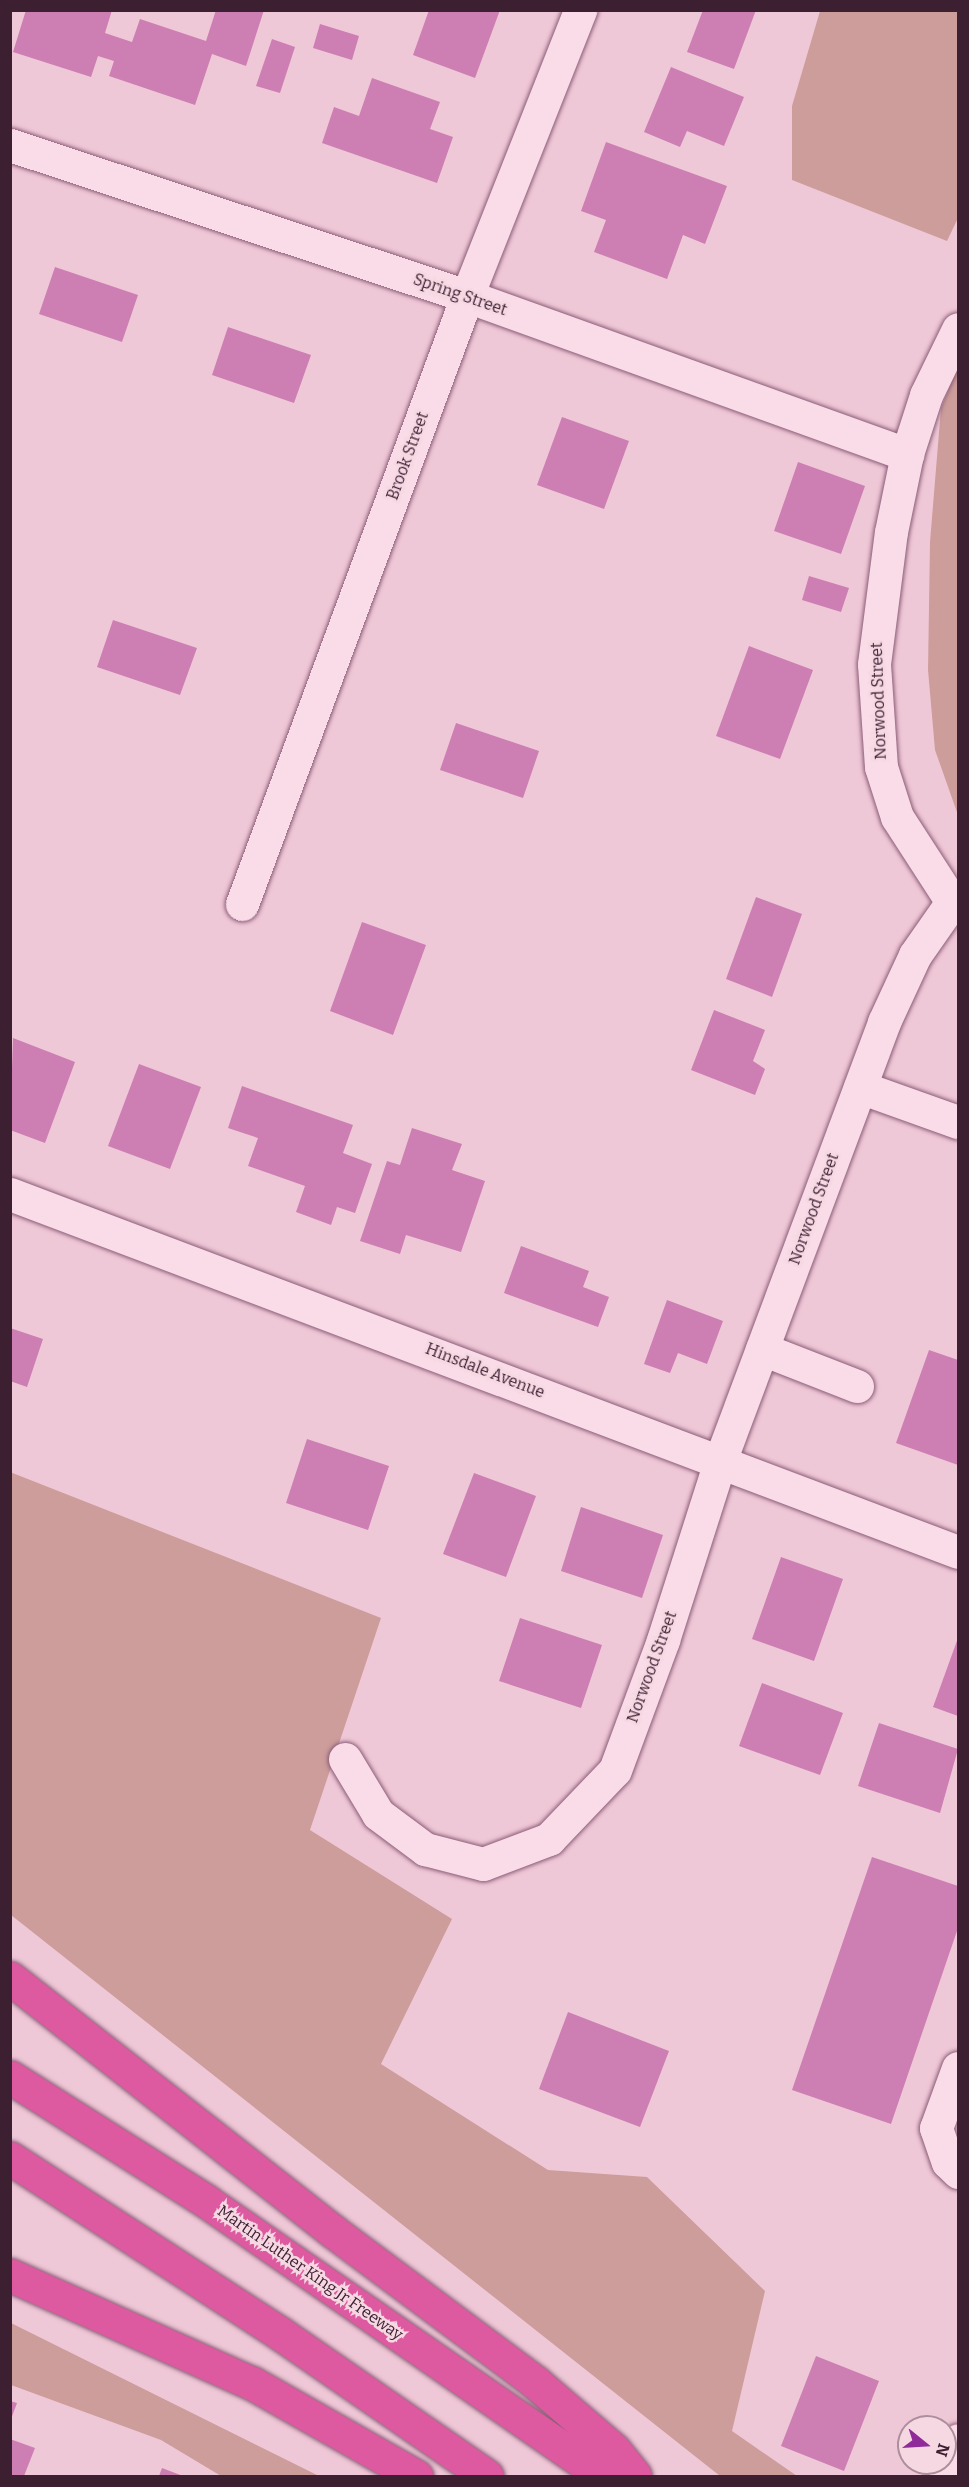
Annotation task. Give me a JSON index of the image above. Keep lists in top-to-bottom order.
{
  "streets": {
    "highway": ["Martin Luther King Jr Freeway"],
    "street": [
      "Spring Street",
      "Brook Street",
      "Norwood Street",
      "Hinsdale Avenue"
    ]
  },
  "crossings": [
    ["Spring Street", "Brook Street"],
    ["Spring Street", "Norwood Street"],
    ["Norwood Street", "Hinsdale Avenue"]
  ],
  "north": "right"
}
